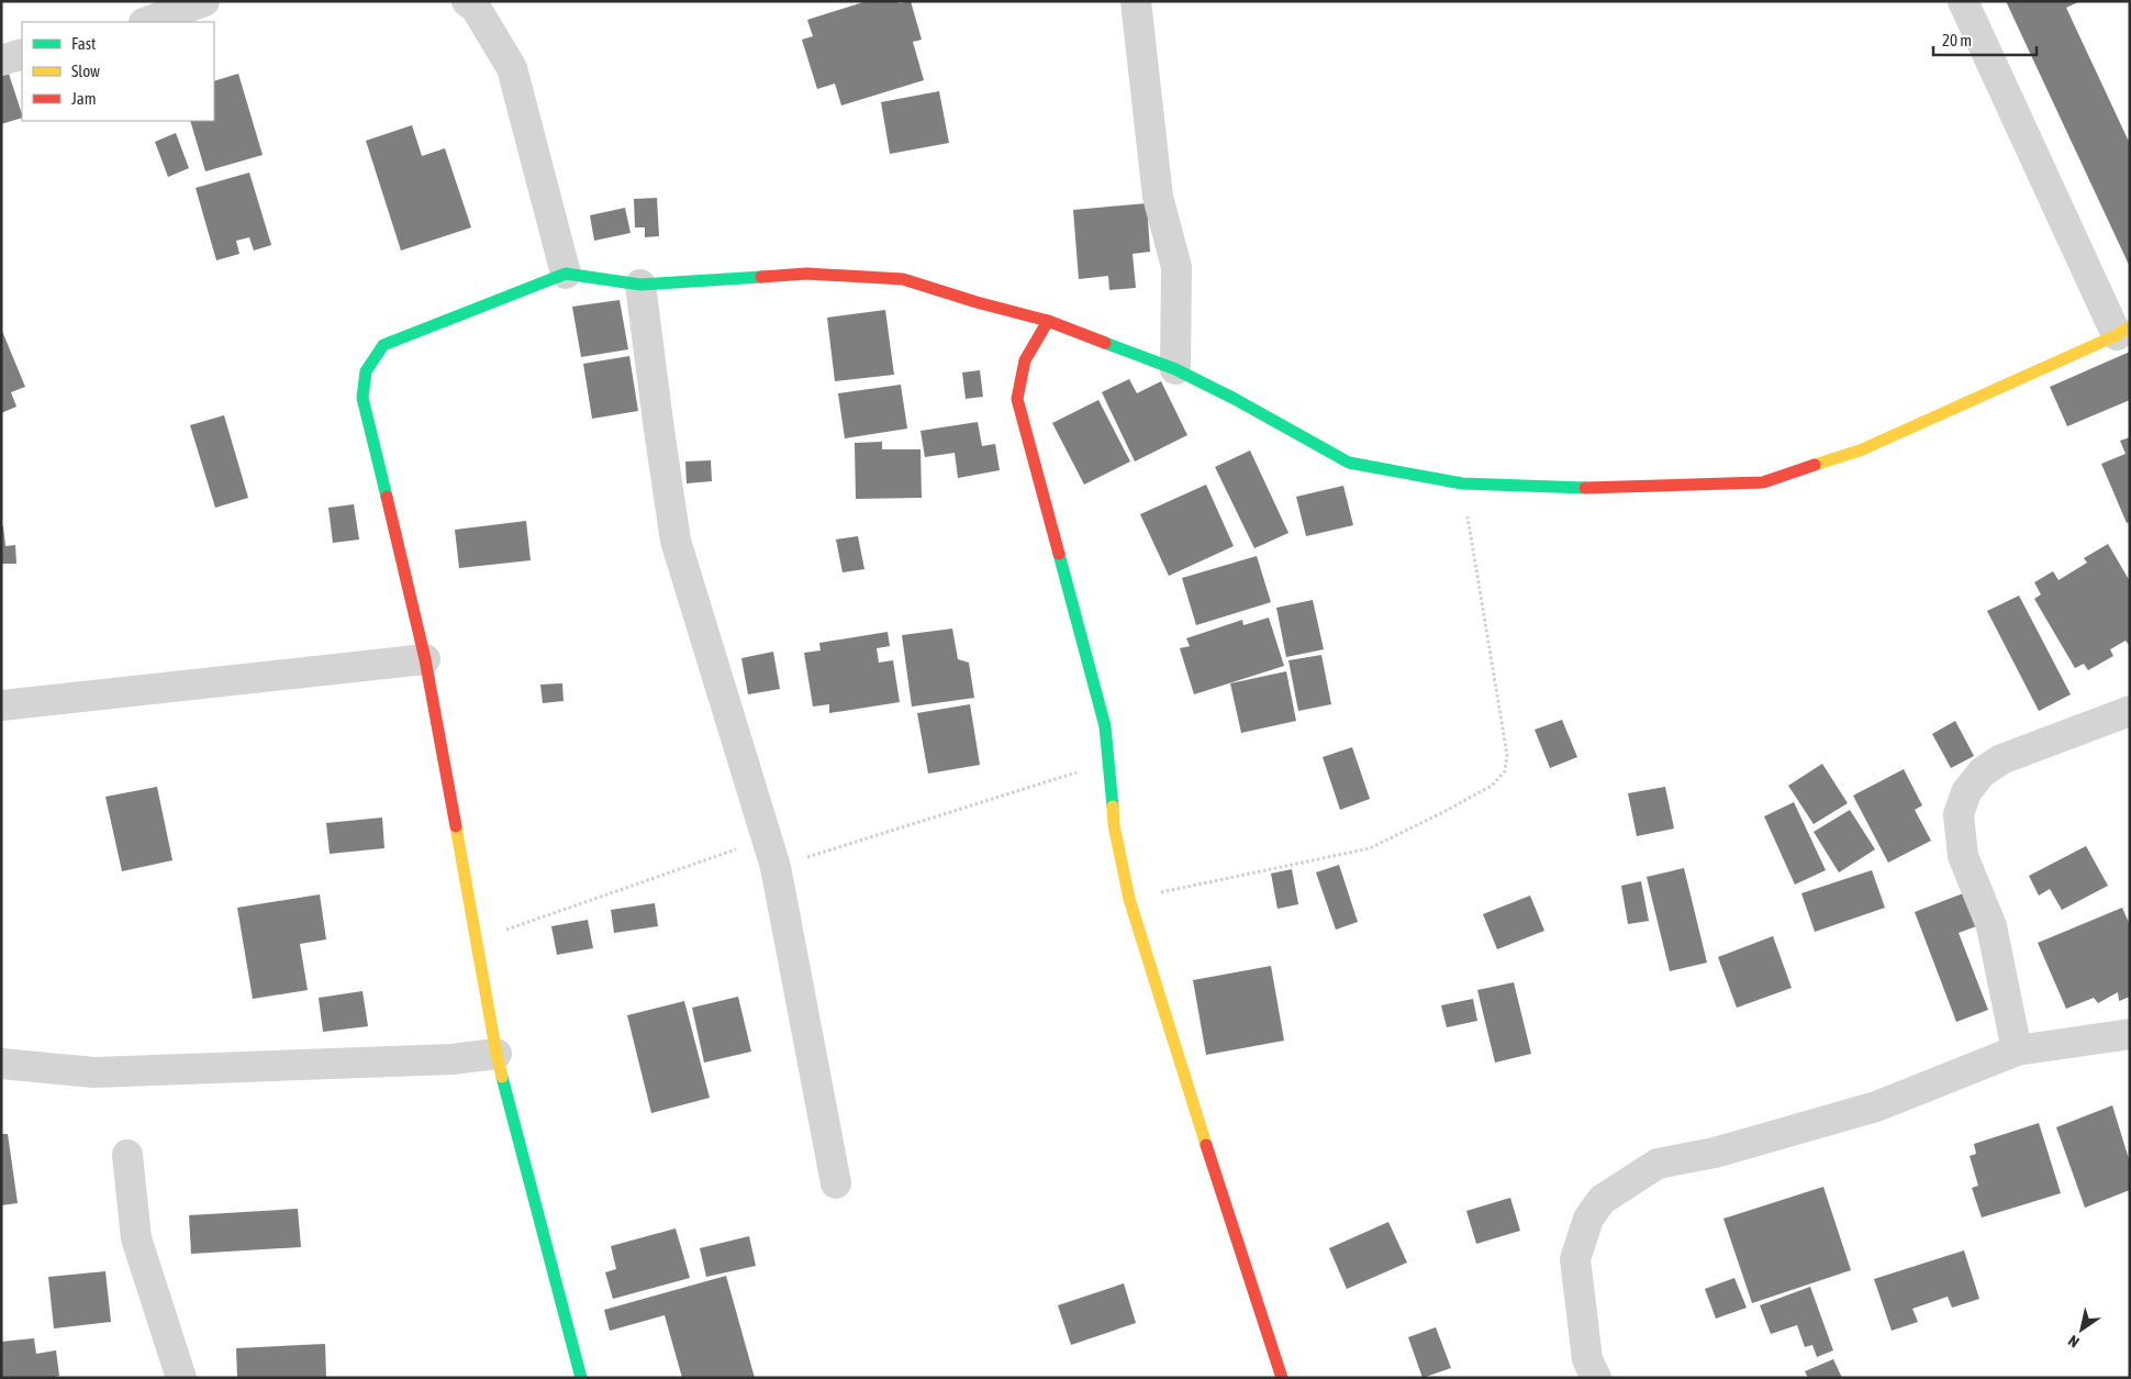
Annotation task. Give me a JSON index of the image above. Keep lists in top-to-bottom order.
{
  "legend": ["Fast", "Slow", "Jam"],
  "scale_bar": "20 m",
  "north": "bottom left"
}
